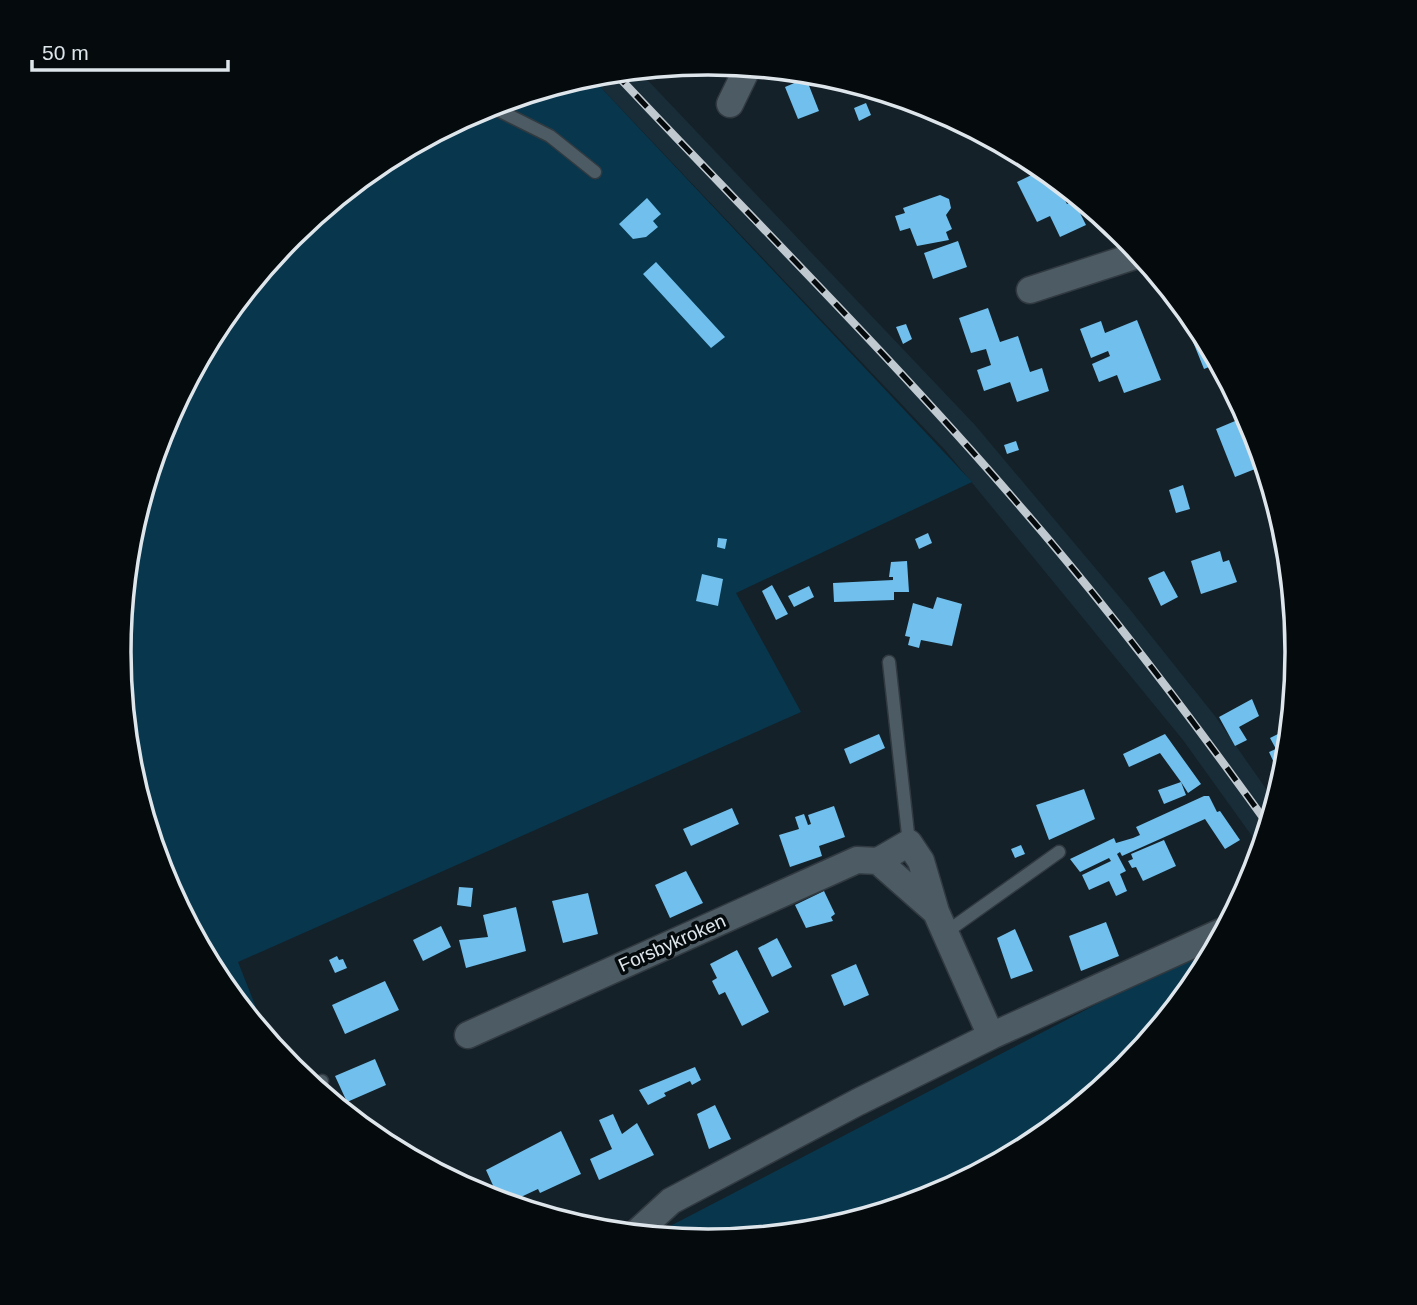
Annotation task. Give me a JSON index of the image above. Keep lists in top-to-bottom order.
{
  "streets": {
    "street": ["Forsbykroken"]
  },
  "scale_bar": "50 m"
}
